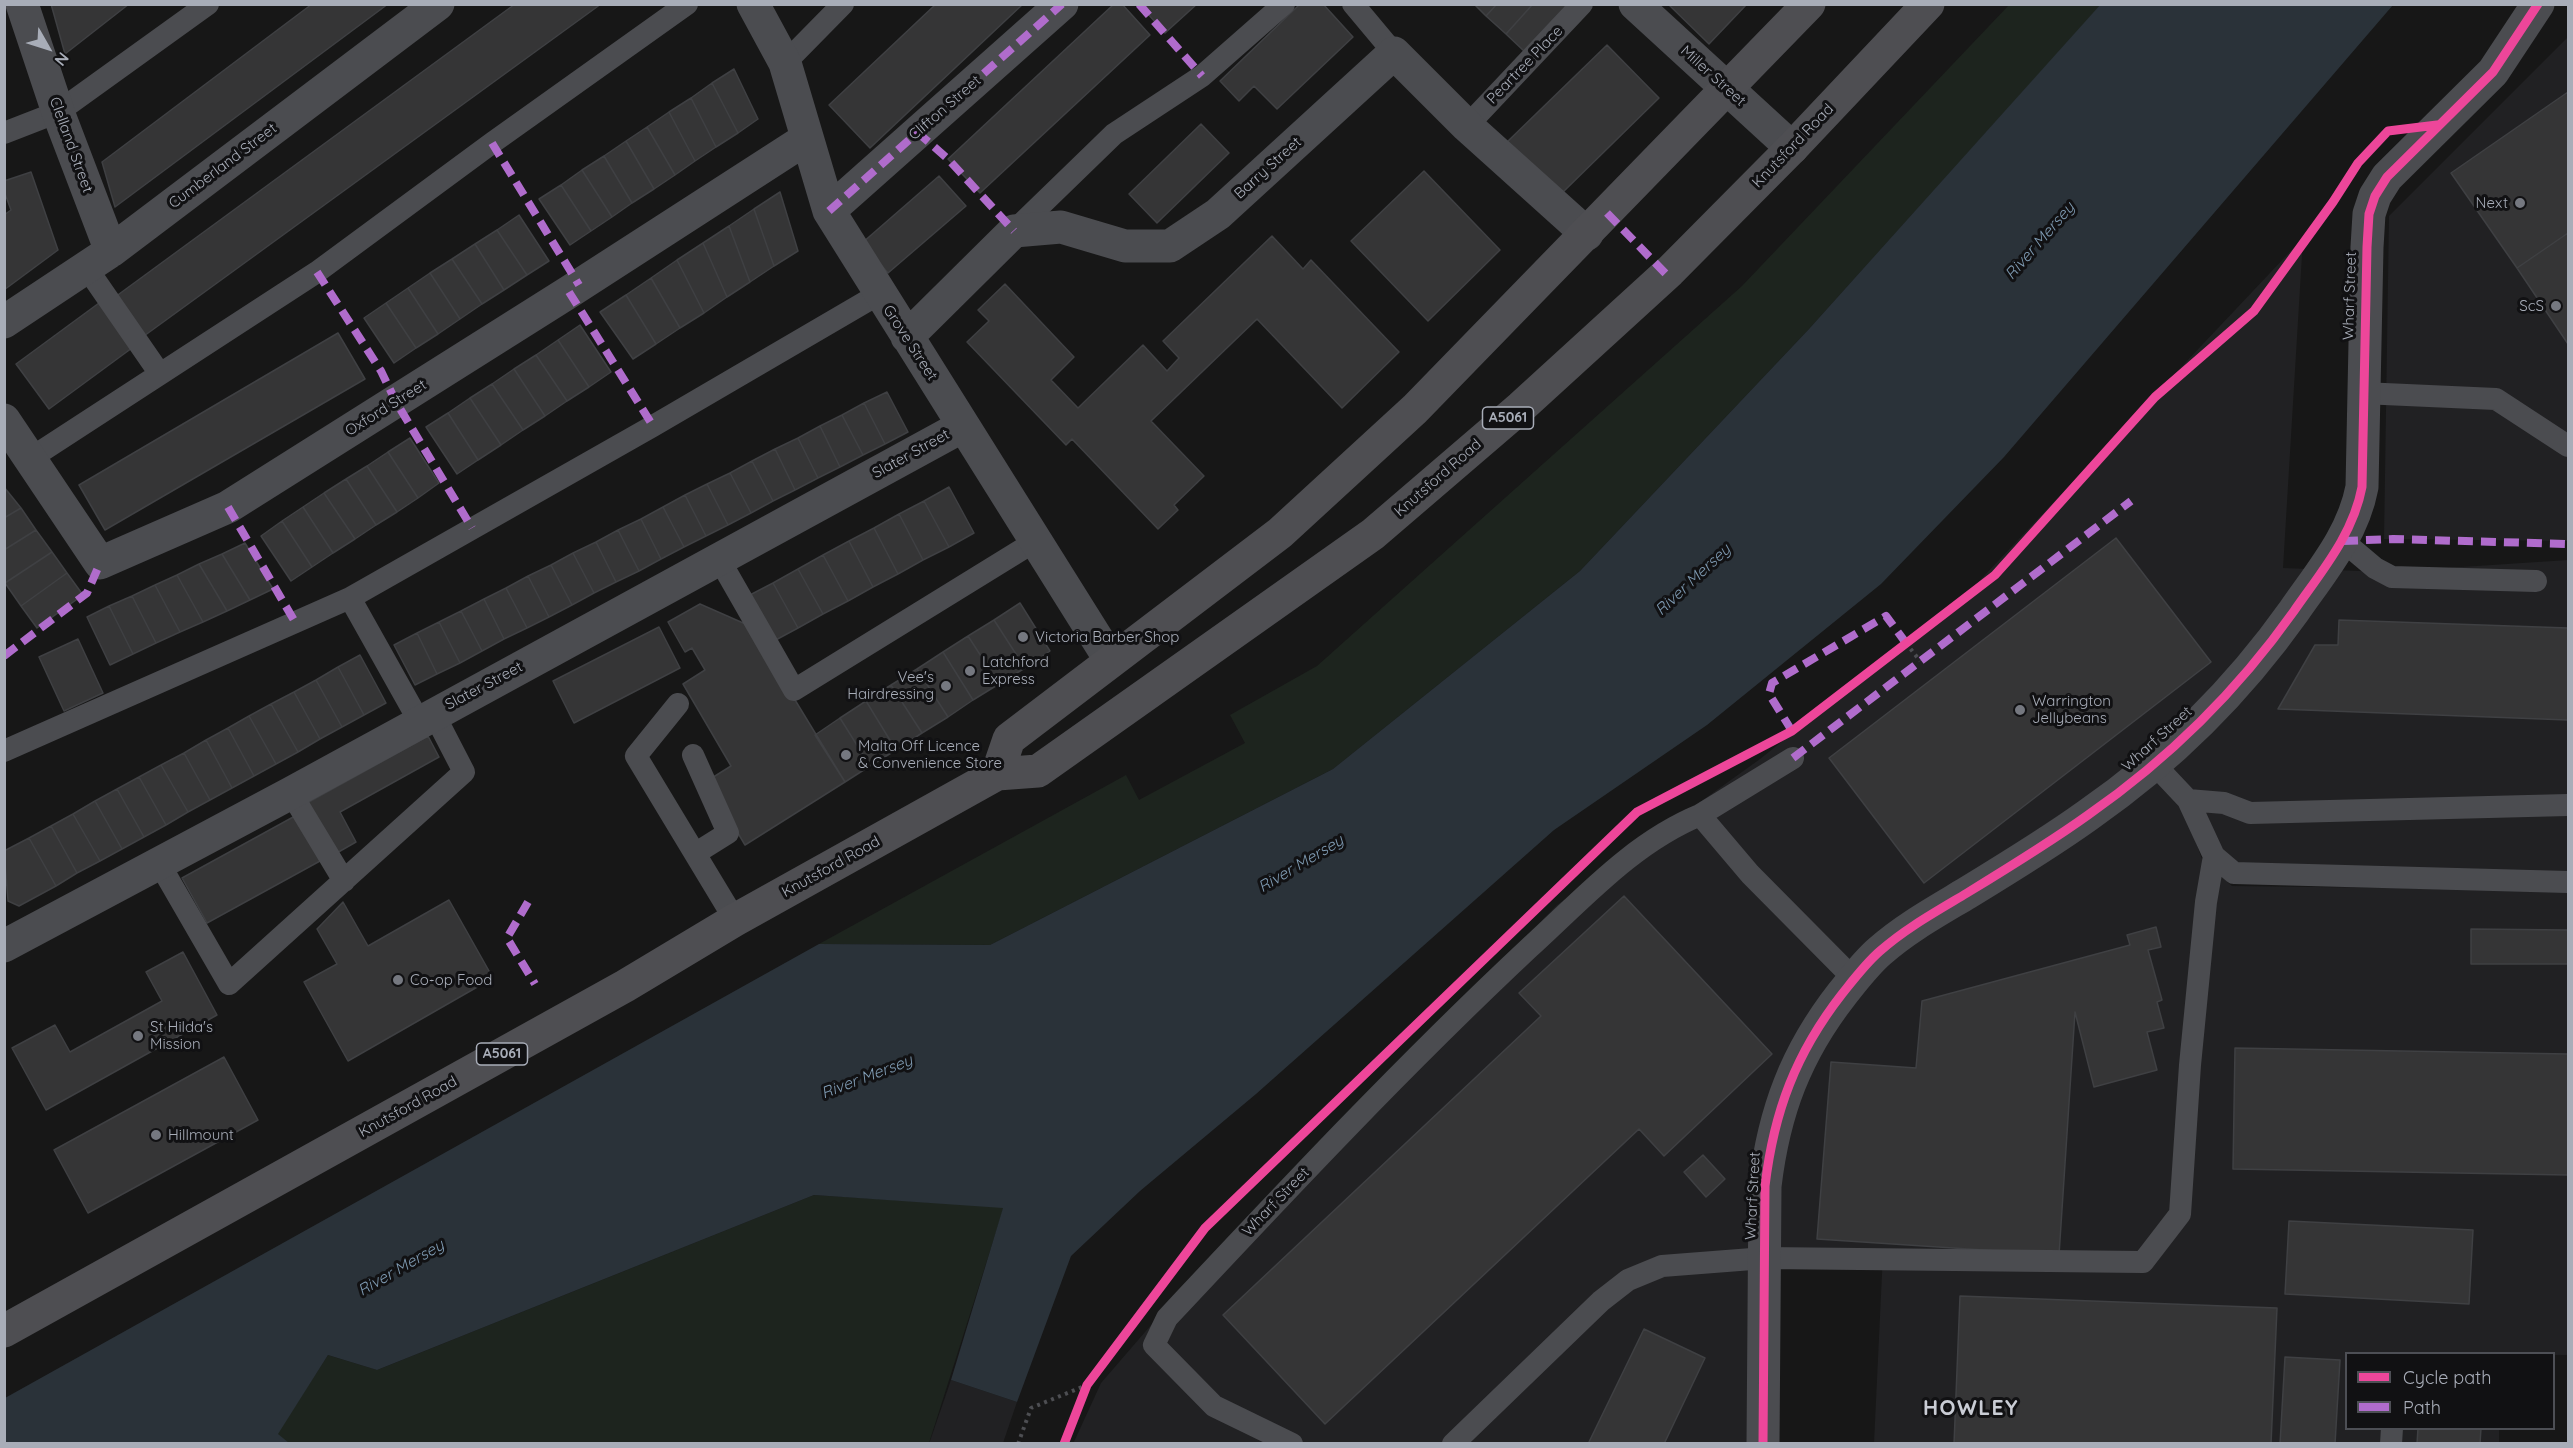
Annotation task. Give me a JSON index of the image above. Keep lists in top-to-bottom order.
{
  "streets": {
    "highway": ["Knutsford Road", "A5061"],
    "street": [
      "Miller Street",
      "Clifton Street",
      "Clelland Street",
      "Cumberland Street",
      "Barry Street",
      "Wharf Street",
      "Grove Street",
      "Oxford Street",
      "Slater Street"
    ],
    "lane": ["Peartree Place"]
  },
  "crossings": [
    ["Miller Street", "Knutsford Road"],
    ["Clifton Street", "Grove Street"],
    ["Clelland Street", "Cumberland Street"],
    ["Grove Street", "Oxford Street"],
    ["Grove Street", "Slater Street"]
  ],
  "districts": ["HOWLEY"],
  "water": ["River Mersey"],
  "places": [
    "Next",
    "ScS",
    "Victoria Barber Shop",
    "Latchford Express",
    "Vee's Hairdressing",
    "Warrington Jellybeans",
    "Malta Off Licence & Convenience Store",
    "Co-op Food",
    "St Hilda's Mission",
    "Hillmount"
  ],
  "legend": ["Cycle path", "Path"],
  "north": "bottom right"
}
